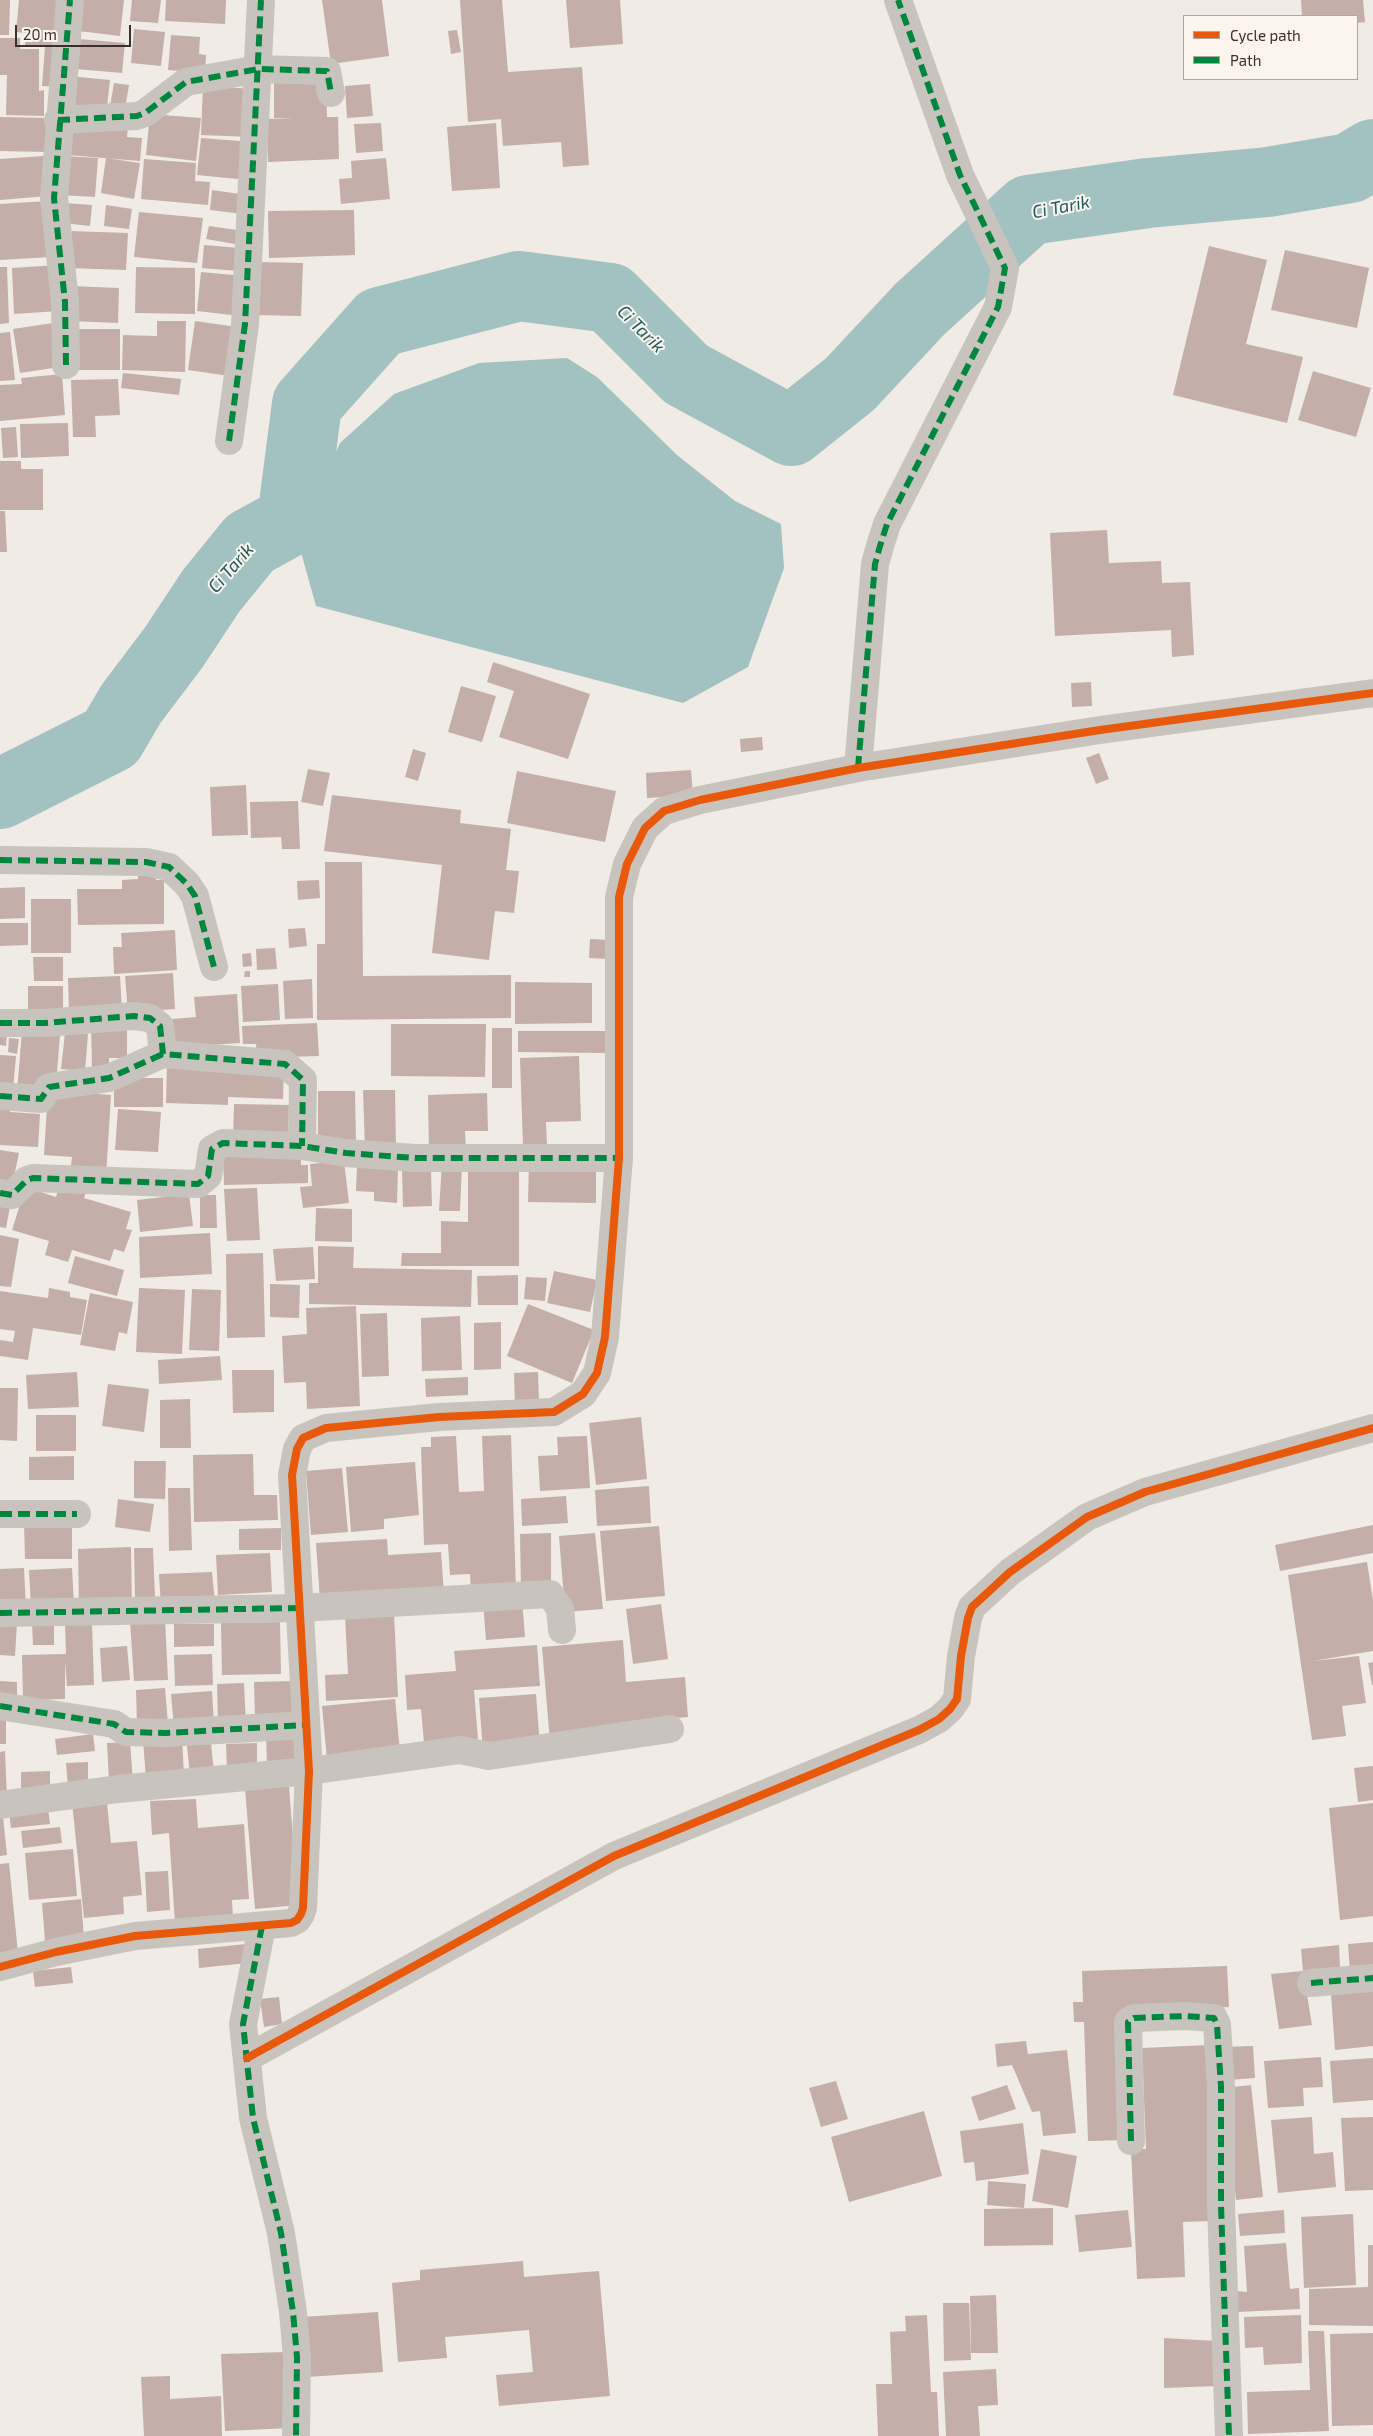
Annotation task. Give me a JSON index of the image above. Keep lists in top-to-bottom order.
{
  "water": ["Ci Tarik"],
  "legend": ["Cycle path", "Path"],
  "scale_bar": "20 m"
}
